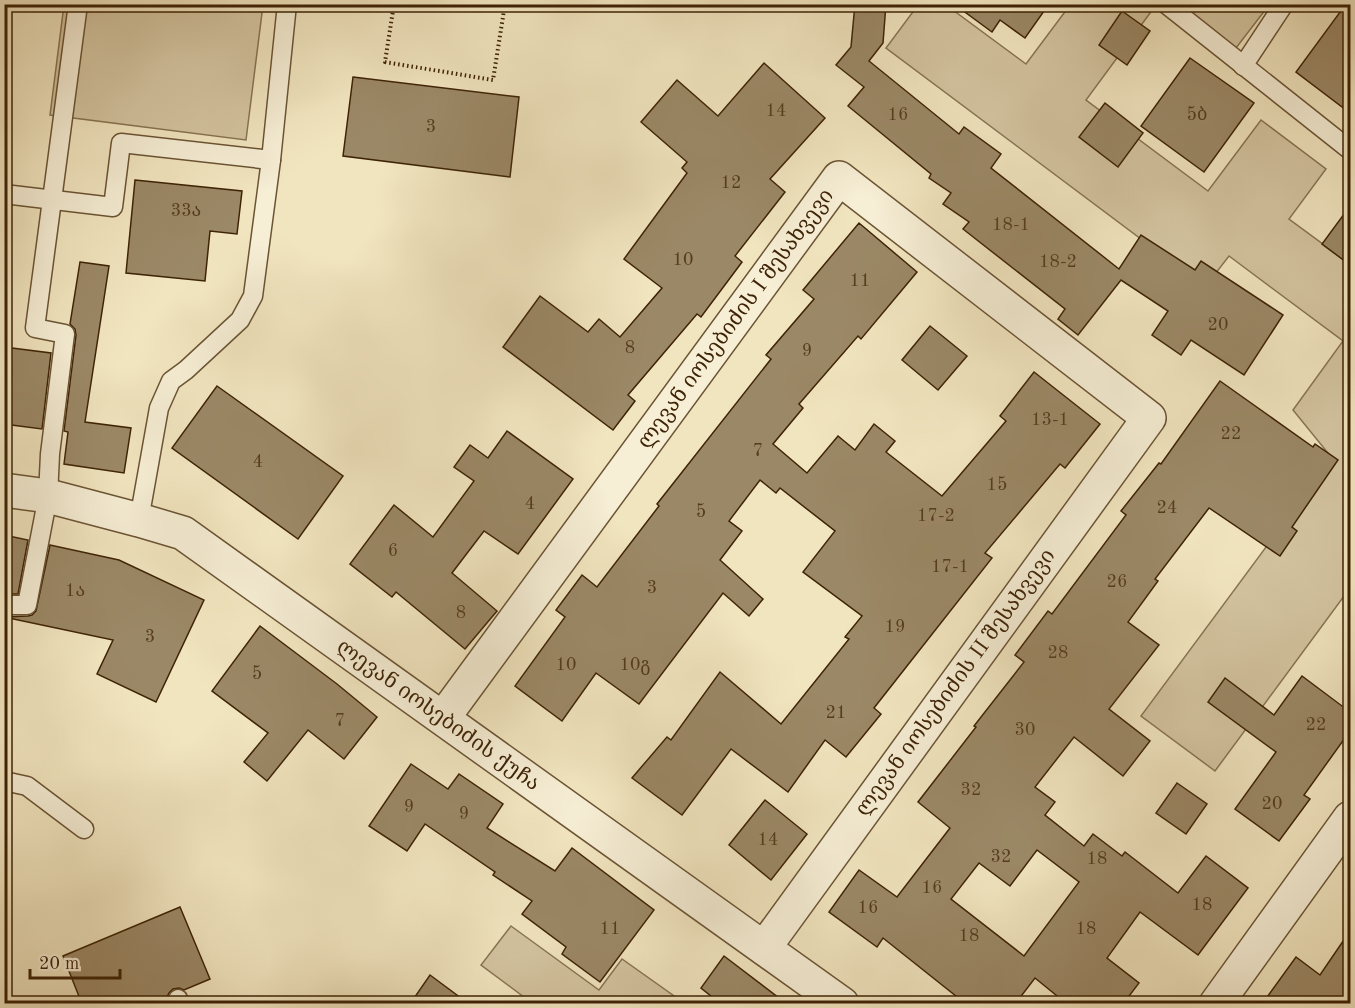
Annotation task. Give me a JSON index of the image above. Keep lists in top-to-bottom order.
{
  "streets": {
    "street": ["ლევან იოსებიძის I შესახვევი", "ლევან იოსებიძის II შესახვევი", "ლევან იოსებიძის ქუჩა"]
  },
  "crossings": [
    ["ლევან იოსებიძის I შესახვევი", "ლევან იოსებიძის II შესახვევი"],
    ["ლევან იოსებიძის I შესახვევი", "ლევან იოსებიძის ქუჩა"],
    ["ლევან იოსებიძის II შესახვევი", "ლევან იოსებიძის ქუჩა"]
  ],
  "house_numbers": [
    "14",
    "16",
    "5ბ",
    "3",
    "12",
    "33ა",
    "18-1",
    "10",
    "18-2",
    "11",
    "20",
    "8",
    "9",
    "13-1",
    "22",
    "7",
    "4",
    "15",
    "4",
    "24",
    "5",
    "17-2",
    "6",
    "17-1",
    "26",
    "3",
    "1ა",
    "8",
    "19",
    "3",
    "28",
    "10",
    "10გ",
    "5",
    "21",
    "7",
    "22",
    "30",
    "32",
    "20",
    "9",
    "9",
    "14",
    "32",
    "18",
    "16",
    "18",
    "16",
    "11",
    "18",
    "18"
  ],
  "scale_bar": "20 m"
}
